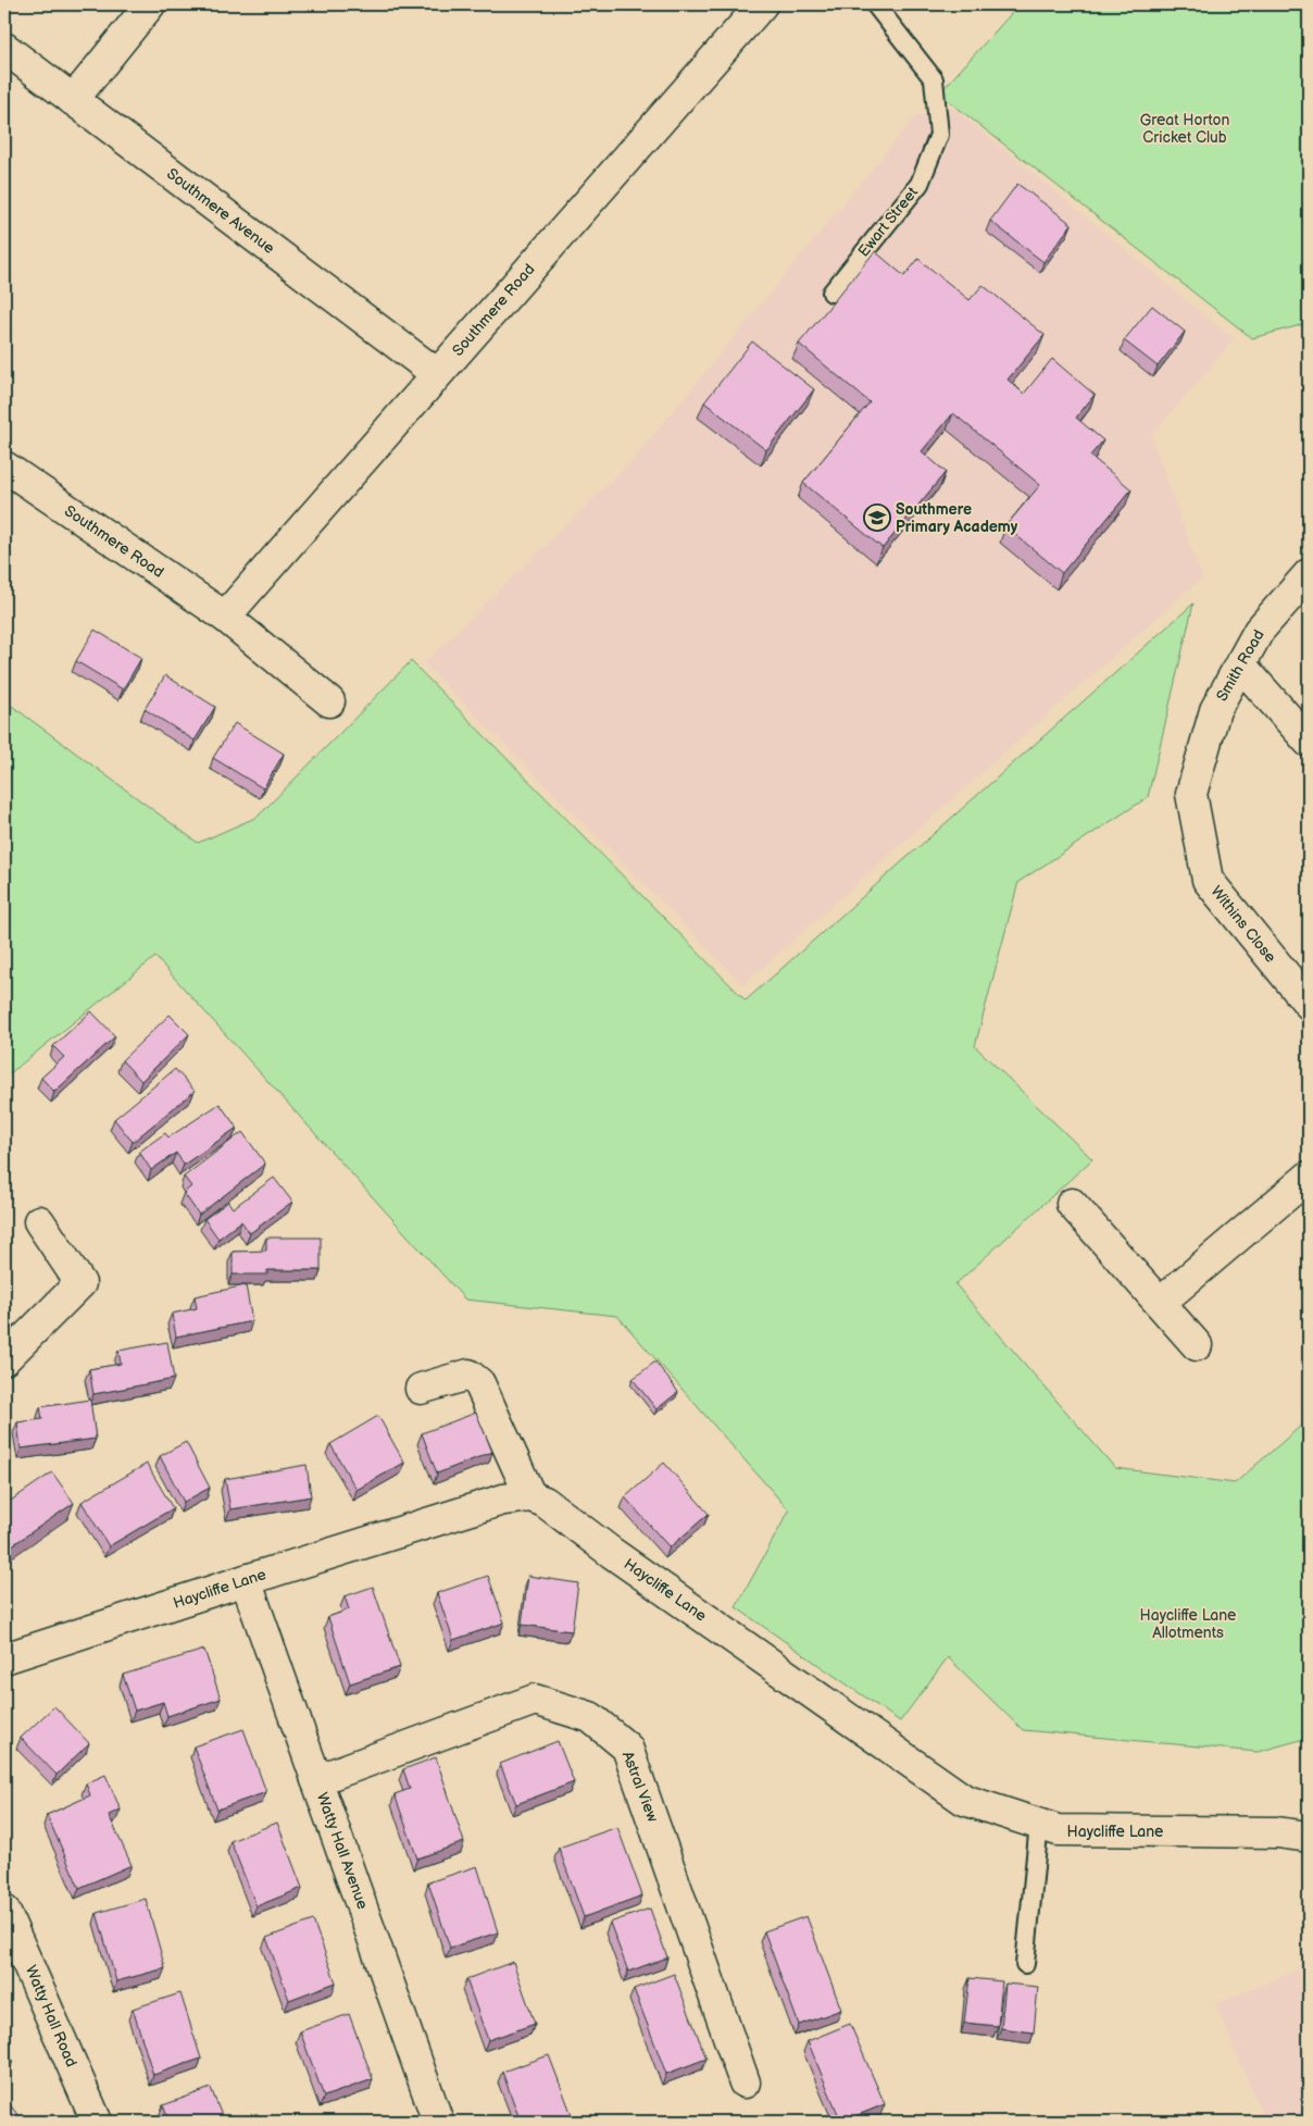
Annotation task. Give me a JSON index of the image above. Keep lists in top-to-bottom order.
{
  "streets": {
    "street": [
      "Southmere Avenue",
      "Southmere Road",
      "Smith Road",
      "Withins Close",
      "Haycliffe Lane",
      "Astral View",
      "Watty Hall Avenue",
      "Watty Hall Road"
    ],
    "lane": ["Ewart Street"]
  },
  "crossings": [
    ["Southmere Avenue", "Southmere Road"],
    ["Smith Road", "Withins Close"],
    ["Haycliffe Lane", "Watty Hall Avenue"],
    ["Astral View", "Watty Hall Avenue"]
  ],
  "parks": ["Great Horton Cricket Club", "Haycliffe Lane Allotments"],
  "places": {
    "school or university": ["Southmere Primary Academy"]
  }
}
